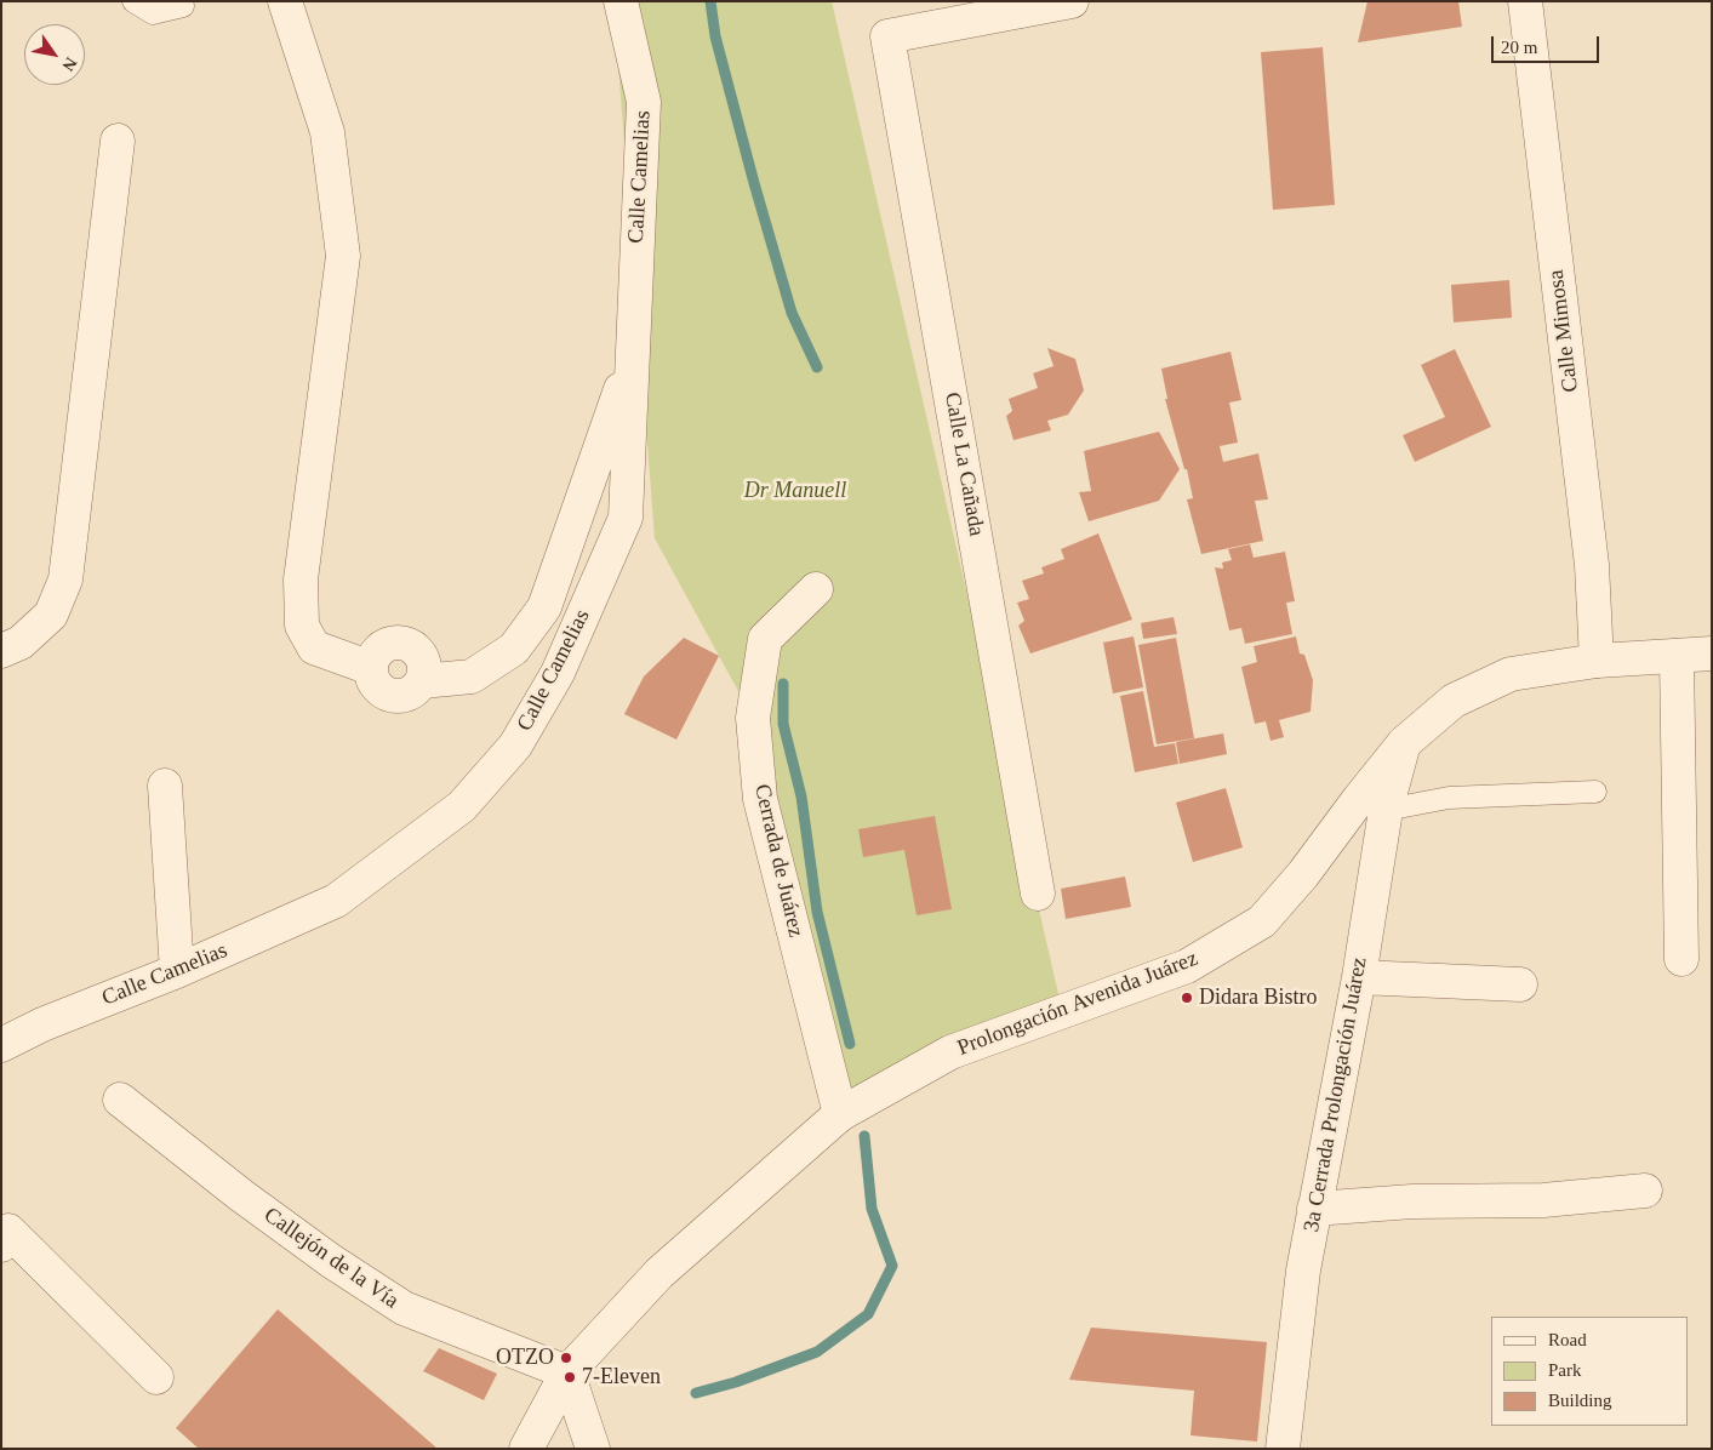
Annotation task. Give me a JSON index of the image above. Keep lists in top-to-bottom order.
{
  "streets": {
    "street": [
      "Calle Camelias",
      "Calle Mimosa",
      "Calle La Cañada",
      "Cerrada de Juárez",
      "Prolongación Avenida Juárez",
      "3a Cerrada Prolongación Juárez",
      "Callejón de la Vía"
    ]
  },
  "crossings": [
    ["Calle Mimosa", "Prolongación Avenida Juárez"],
    ["Cerrada de Juárez", "Prolongación Avenida Juárez"],
    ["Prolongación Avenida Juárez", "3a Cerrada Prolongación Juárez"],
    ["Prolongación Avenida Juárez", "Callejón de la Vía"]
  ],
  "parks": ["Dr Manuell"],
  "places": ["Didara Bistro", "OTZO", "7-Eleven"],
  "legend": ["Road", "Park", "Building"],
  "scale_bar": "20 m",
  "north": "bottom right"
}
